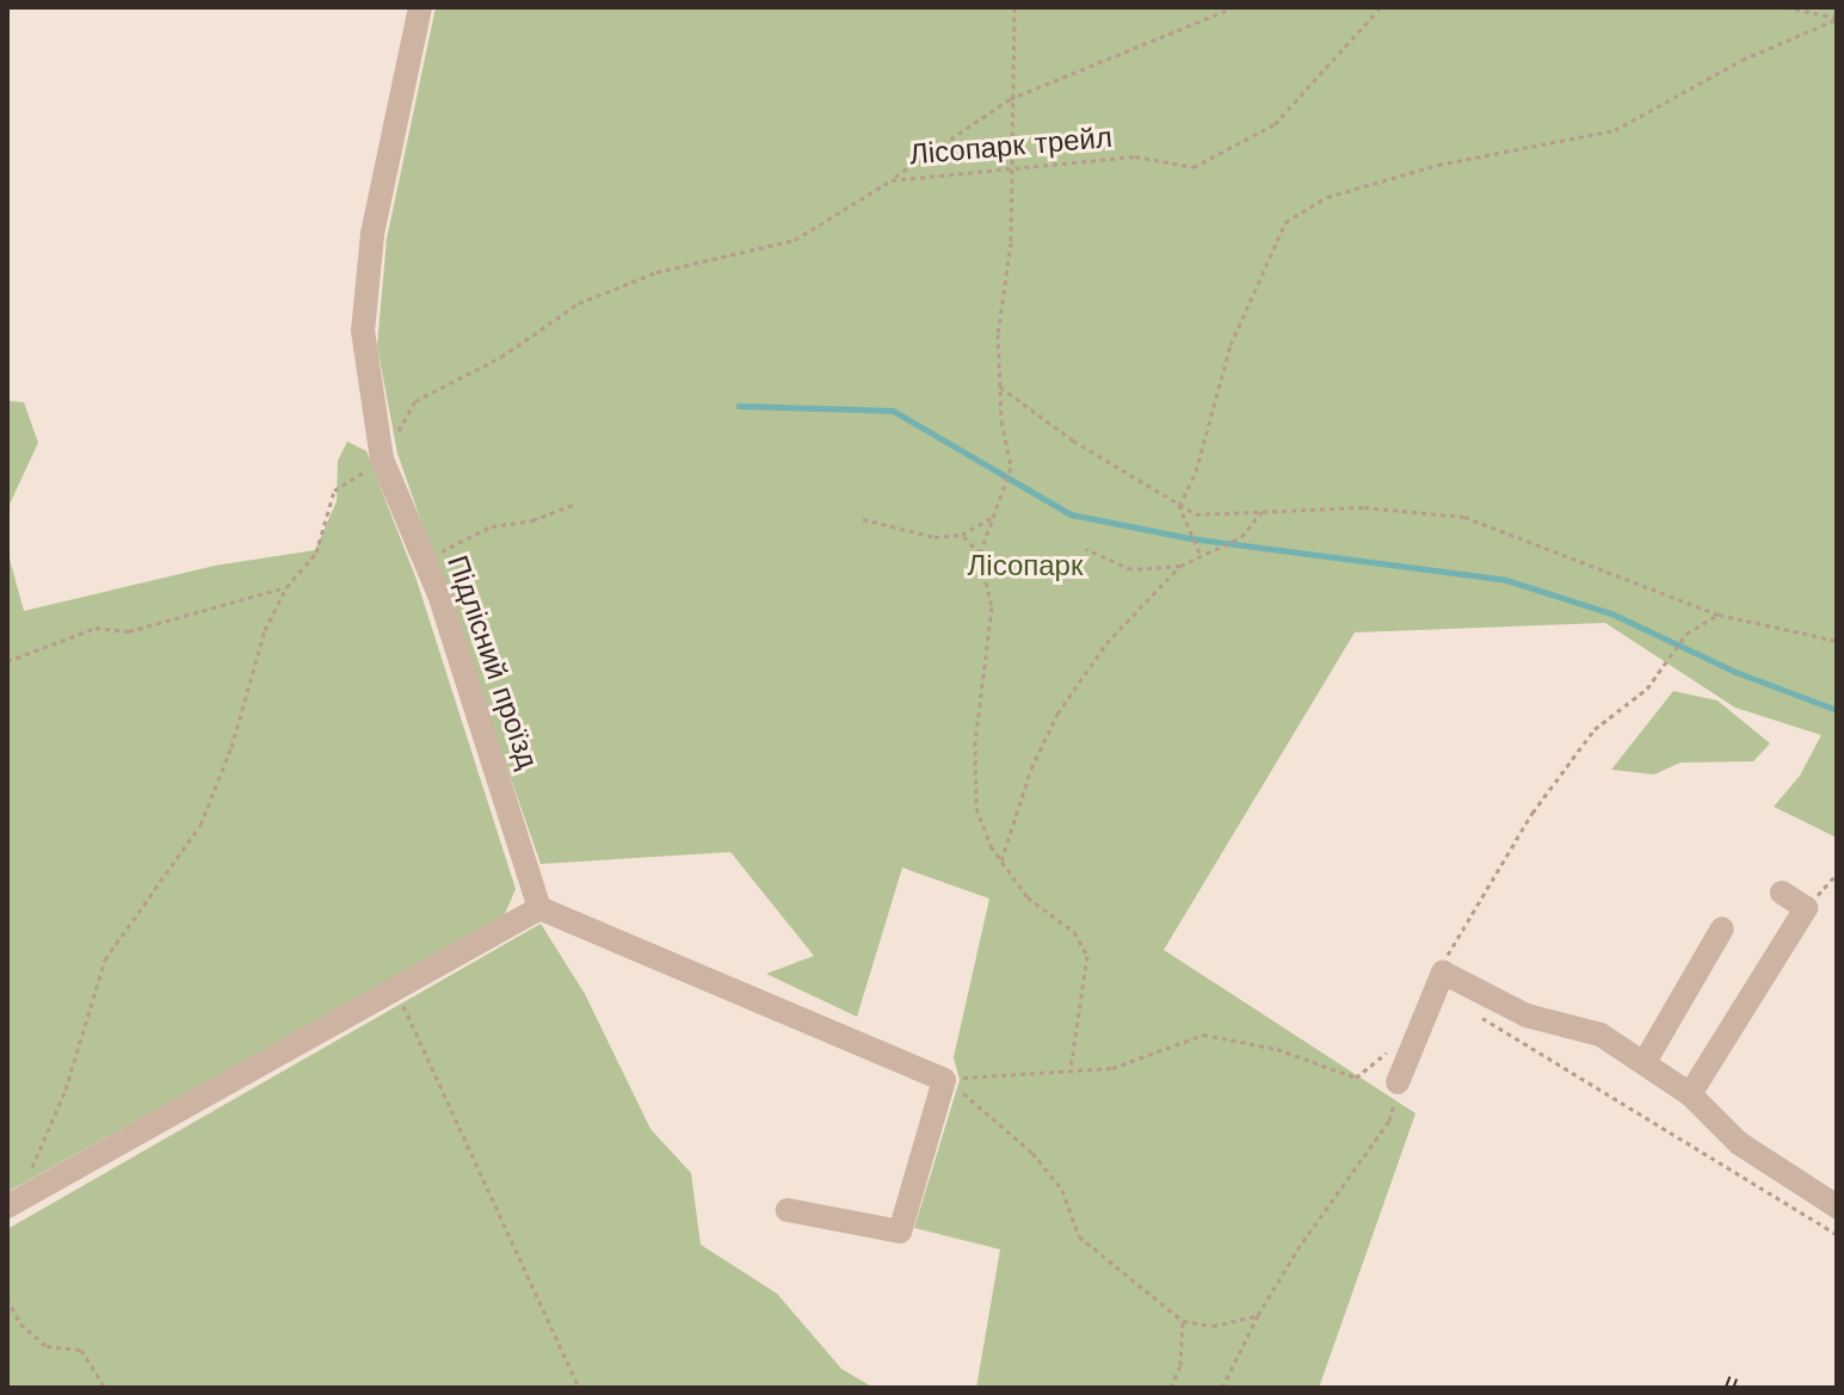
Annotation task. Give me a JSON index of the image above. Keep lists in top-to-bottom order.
{
  "streets": {
    "street": ["Підлісний проїзд"],
    "path": ["Лісопарк трейл"]
  },
  "crossings": [
    ["Лісопарк трейл", "Підлісний проїзд"]
  ],
  "parks": ["Лісопарк"]
}
